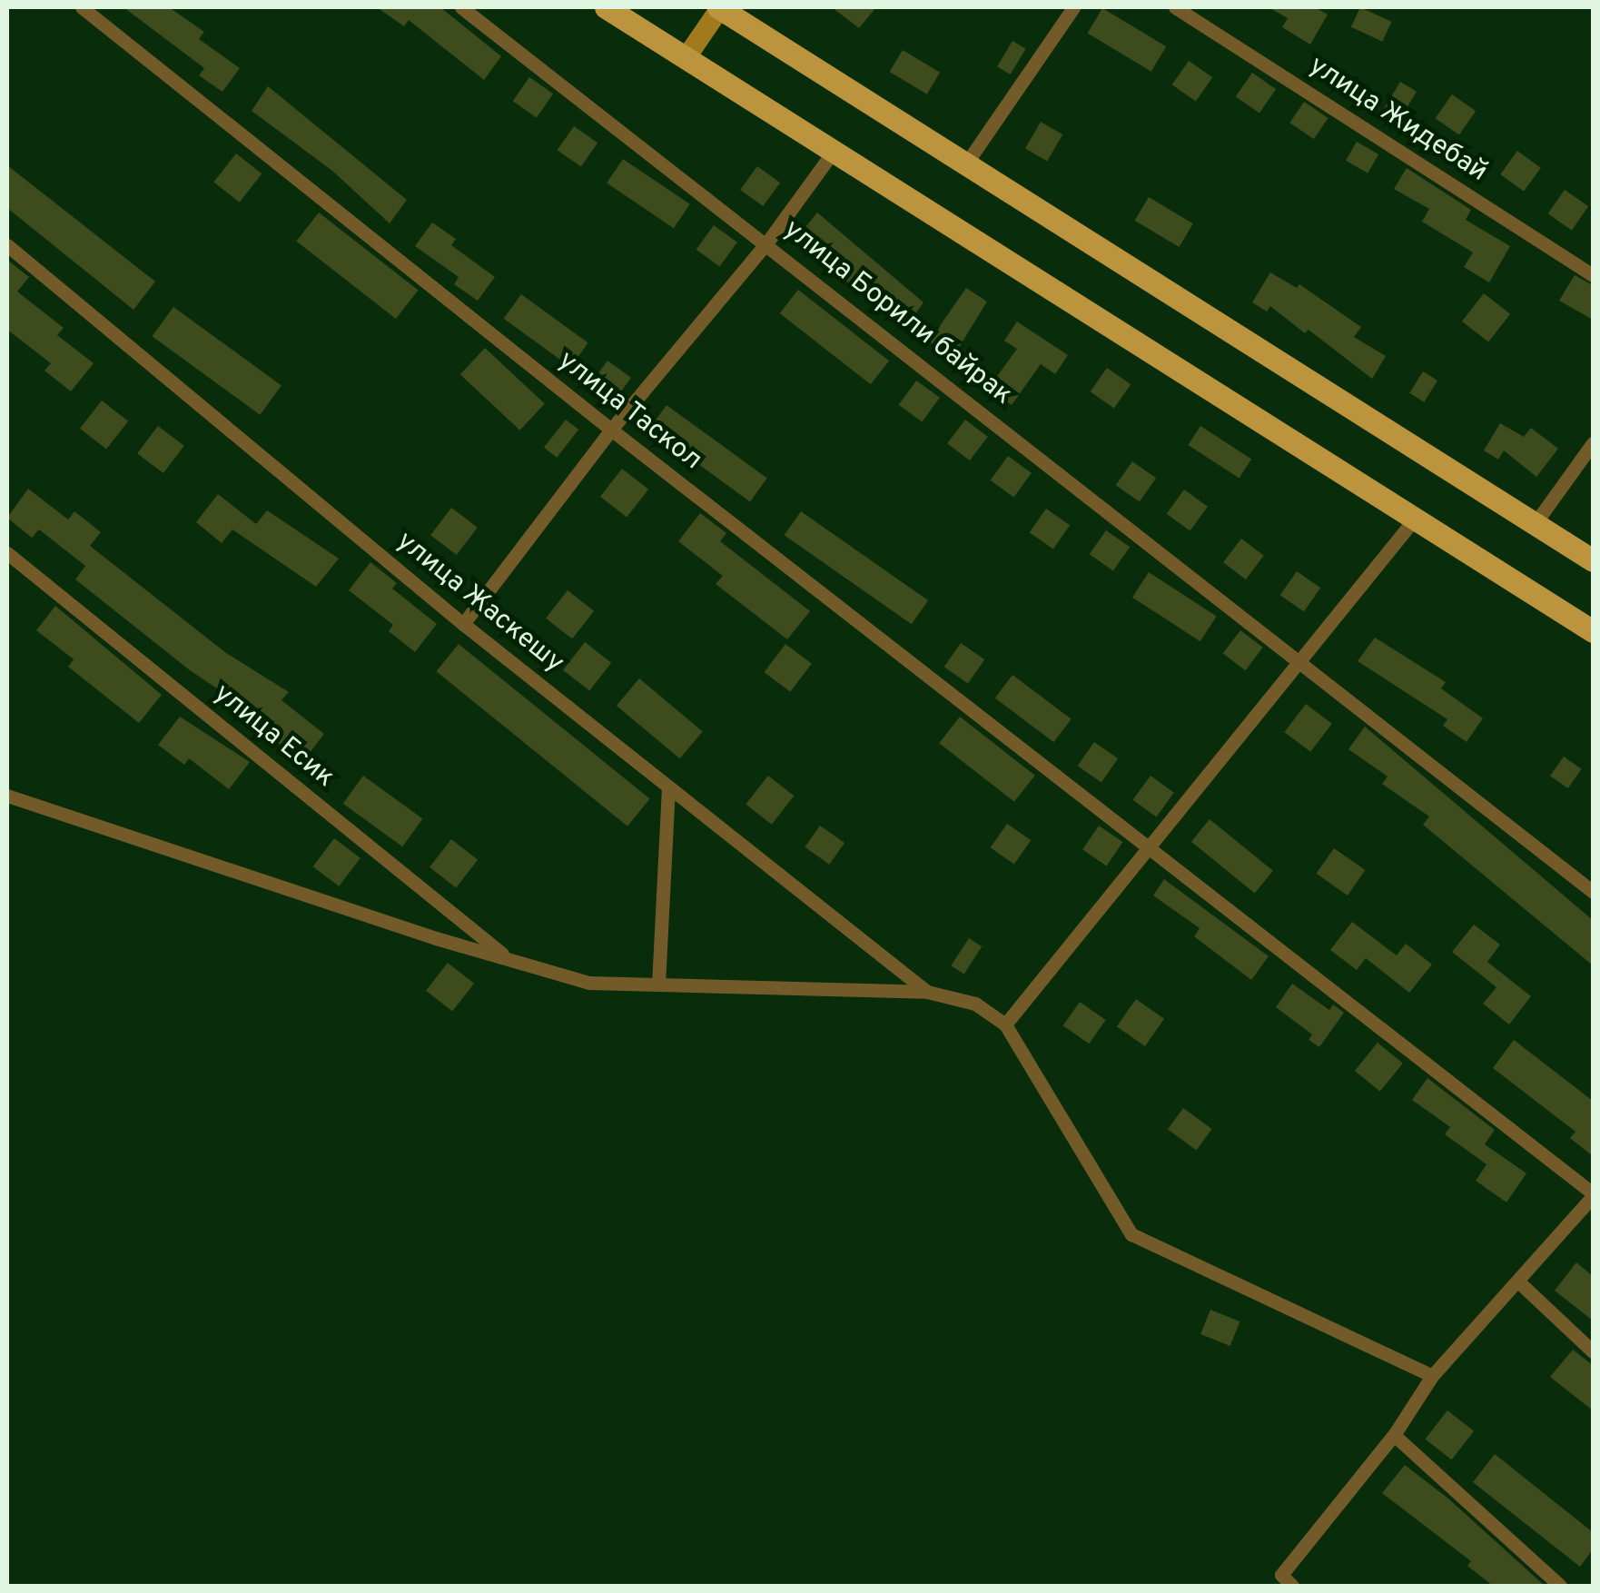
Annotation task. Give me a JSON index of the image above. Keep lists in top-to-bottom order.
{
  "streets": {
    "street": [
      "улица Жидебай",
      "улица Борили байрак",
      "улица Таскол",
      "улица Жаскешу",
      "улица Есик"
    ]
  }
}
